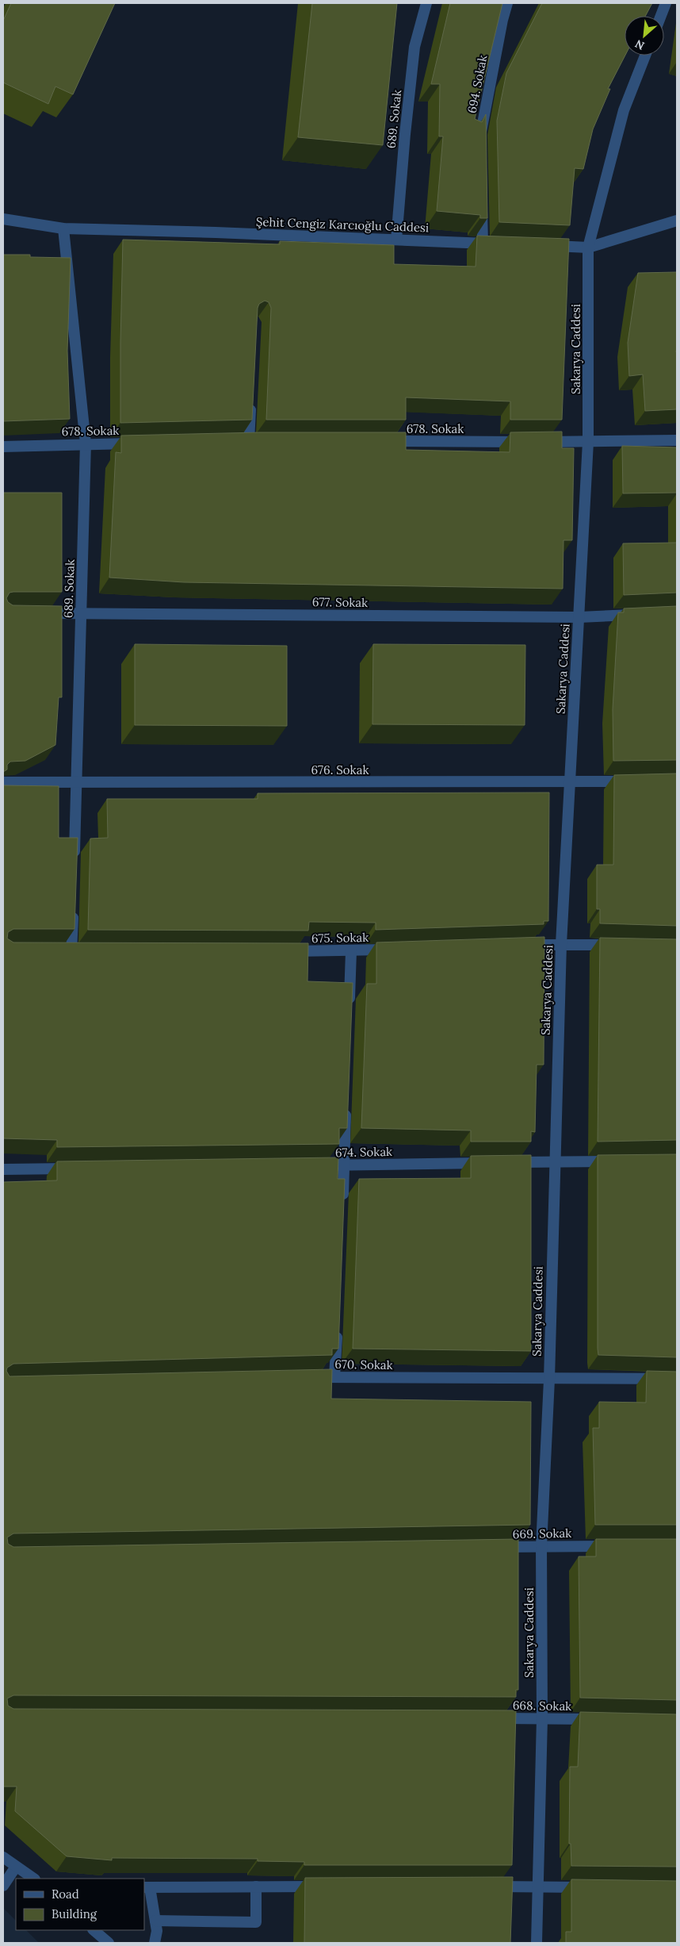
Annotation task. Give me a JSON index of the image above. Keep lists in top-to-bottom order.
{
  "streets": {
    "street": [
      "694. Sokak",
      "689. Sokak",
      "Şehit Cengiz Karcıoğlu Caddesi",
      "Sakarya Caddesi",
      "678. Sokak",
      "677. Sokak",
      "676. Sokak",
      "675. Sokak",
      "674. Sokak",
      "670. Sokak",
      "669. Sokak",
      "668. Sokak"
    ]
  },
  "crossings": [
    ["689. Sokak", "Şehit Cengiz Karcıoğlu Caddesi"],
    ["689. Sokak", "678. Sokak"],
    ["689. Sokak", "677. Sokak"],
    ["689. Sokak", "676. Sokak"],
    ["Sakarya Caddesi", "678. Sokak"],
    ["Sakarya Caddesi", "677. Sokak"],
    ["Sakarya Caddesi", "676. Sokak"],
    ["Sakarya Caddesi", "670. Sokak"],
    ["Sakarya Caddesi", "669. Sokak"],
    ["Sakarya Caddesi", "668. Sokak"]
  ],
  "legend": ["Road", "Building"],
  "north": "bottom left"
}
